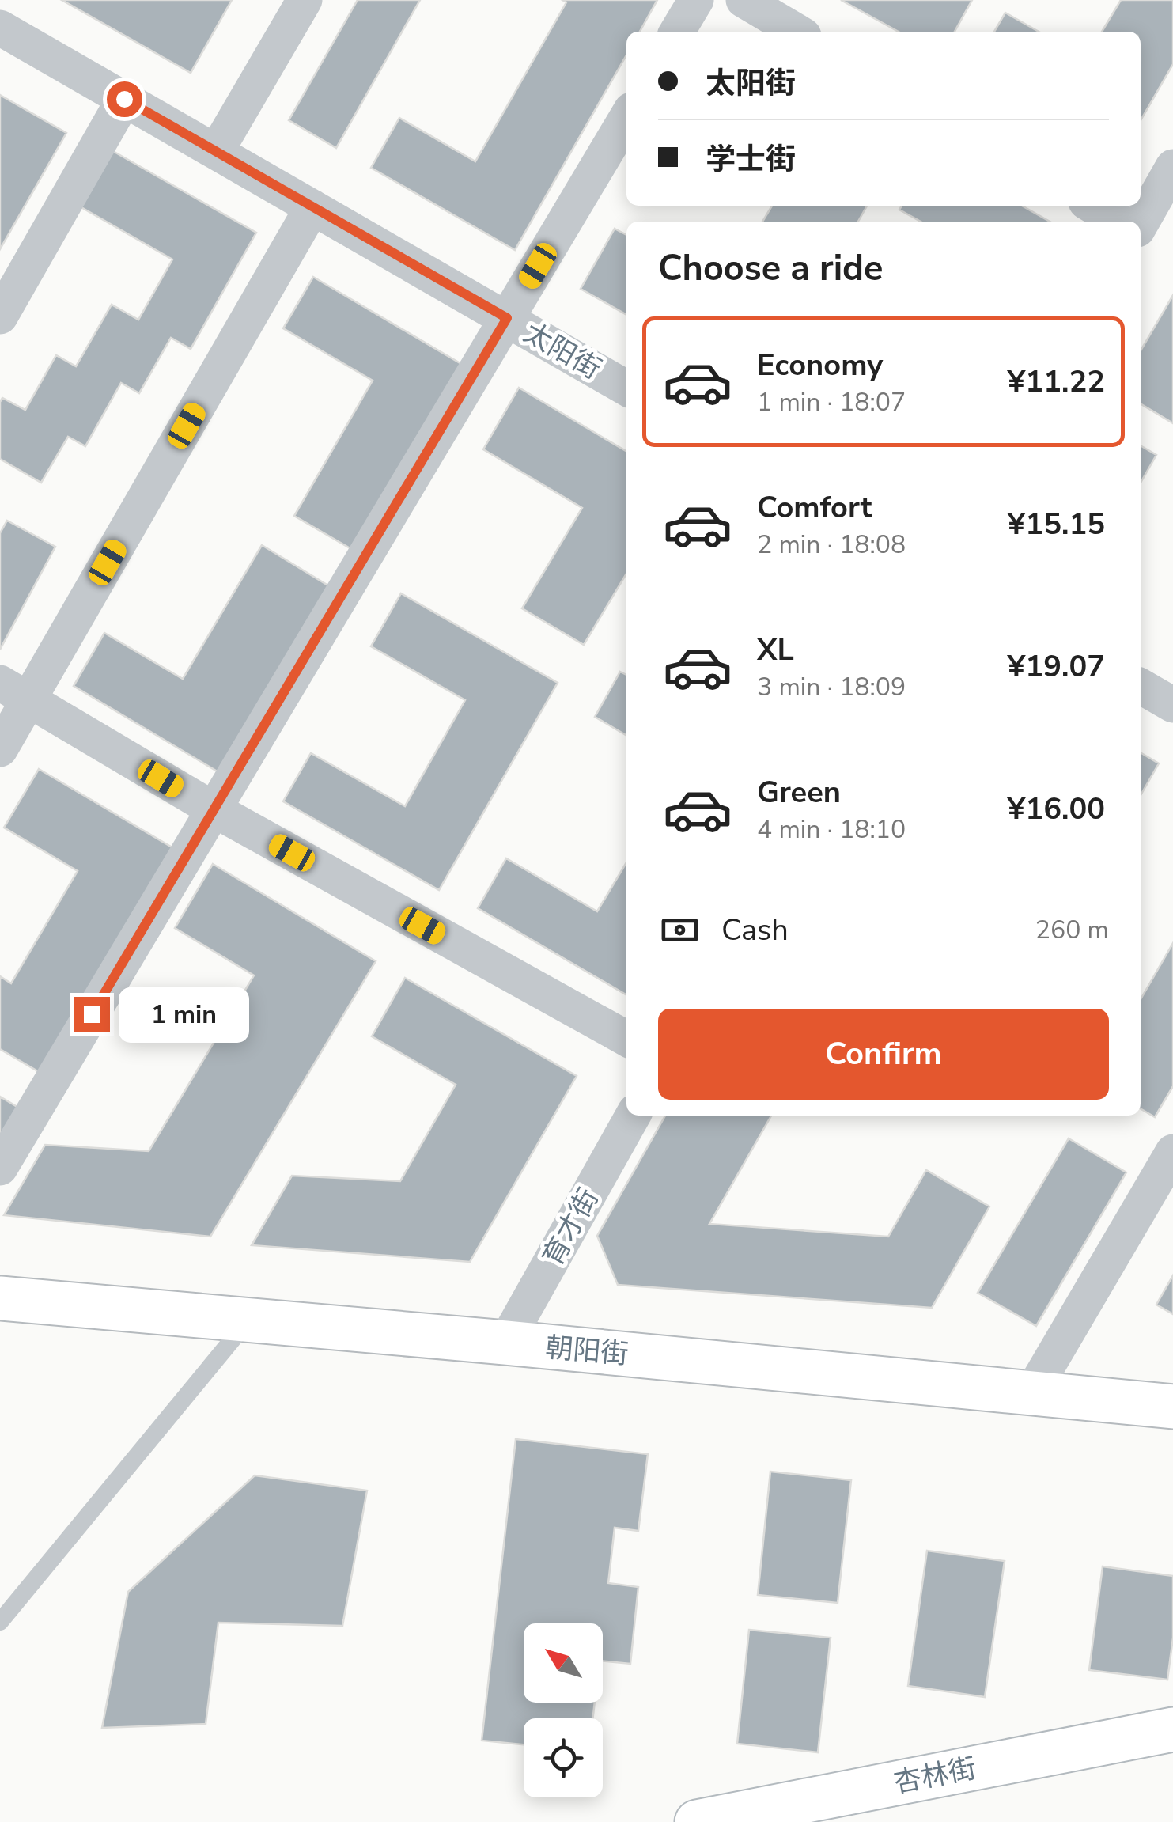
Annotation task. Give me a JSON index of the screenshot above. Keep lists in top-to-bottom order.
{
  "streets": {
    "main road": ["朝阳街", "杏林街"],
    "street": ["太阳街", "育才街"]
  },
  "crossings": [
    ["育才街", "朝阳街"]
  ],
  "north": "top left",
  "page": {
    "banner": ["太阳街", "学士街"],
    "heading": "Choose a ride",
    "list": [
      {
        "name": "Economy",
        "note": "1 min · 18:07",
        "value": "¥11.22"
      },
      {
        "name": "Comfort",
        "note": "2 min · 18:08",
        "value": "¥15.15"
      },
      {
        "name": "XL",
        "note": "3 min · 18:09",
        "value": "¥19.07"
      },
      {
        "name": "Green",
        "note": "4 min · 18:10",
        "value": "¥16.00"
      }
    ],
    "pay": ["Cash", "260 m"],
    "bubble": "1 min",
    "buttons": "Confirm"
  }
}
